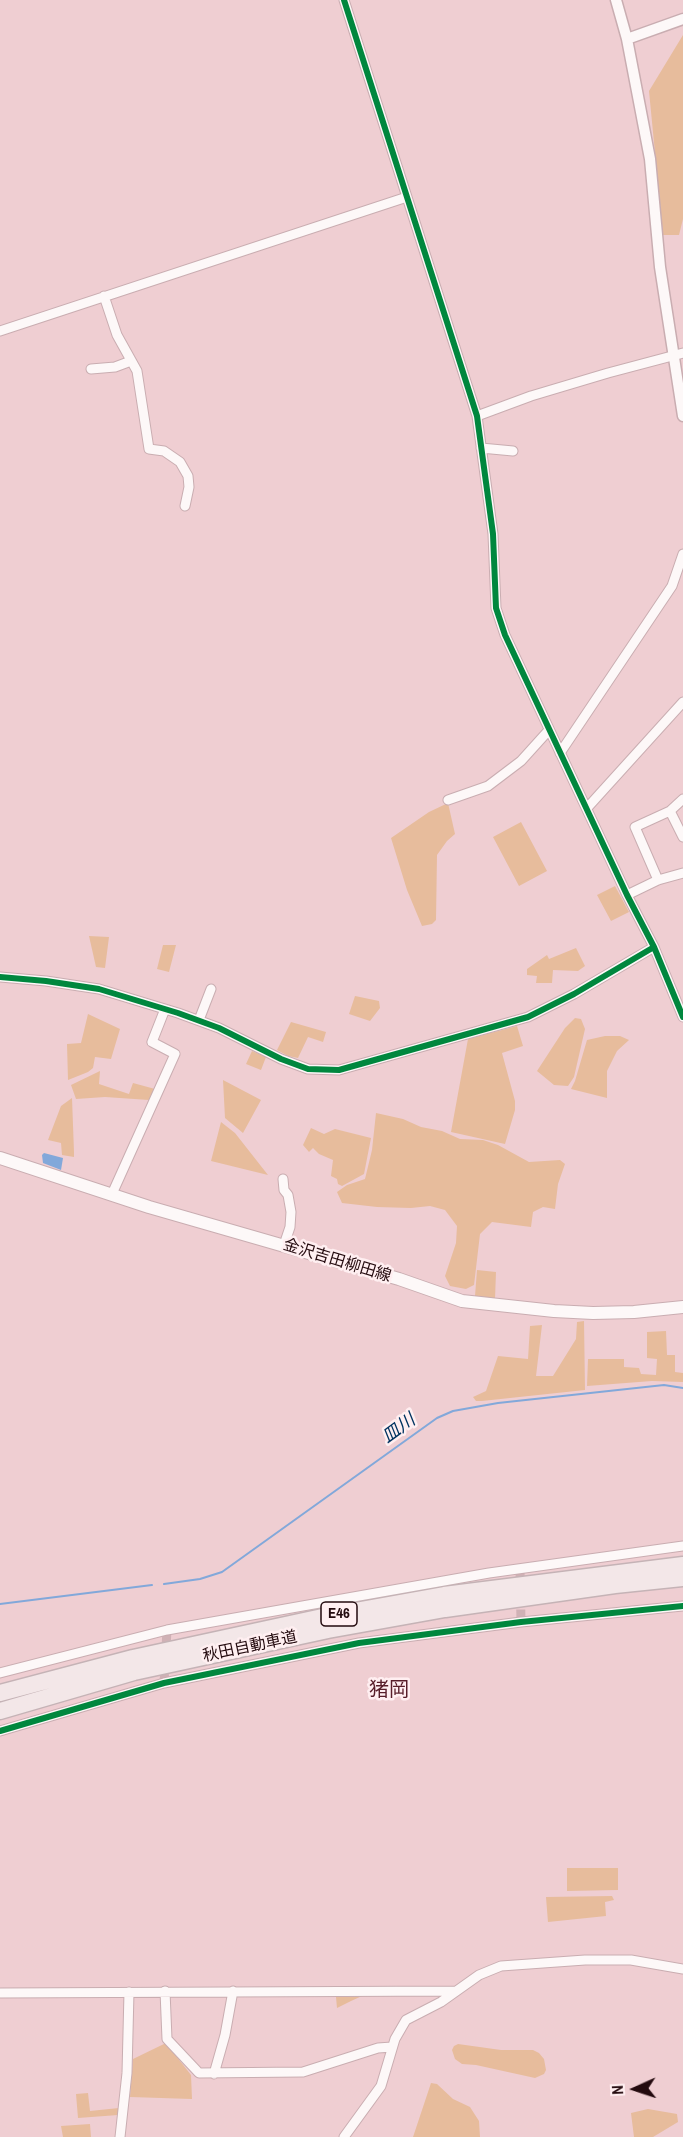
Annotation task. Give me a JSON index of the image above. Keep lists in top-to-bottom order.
{
  "streets": {
    "highway": ["E46", "秋田自動車道"],
    "main road": ["金沢吉田柳田線"]
  },
  "districts": ["猪岡"],
  "water": ["皿川"],
  "north": "left"
}
